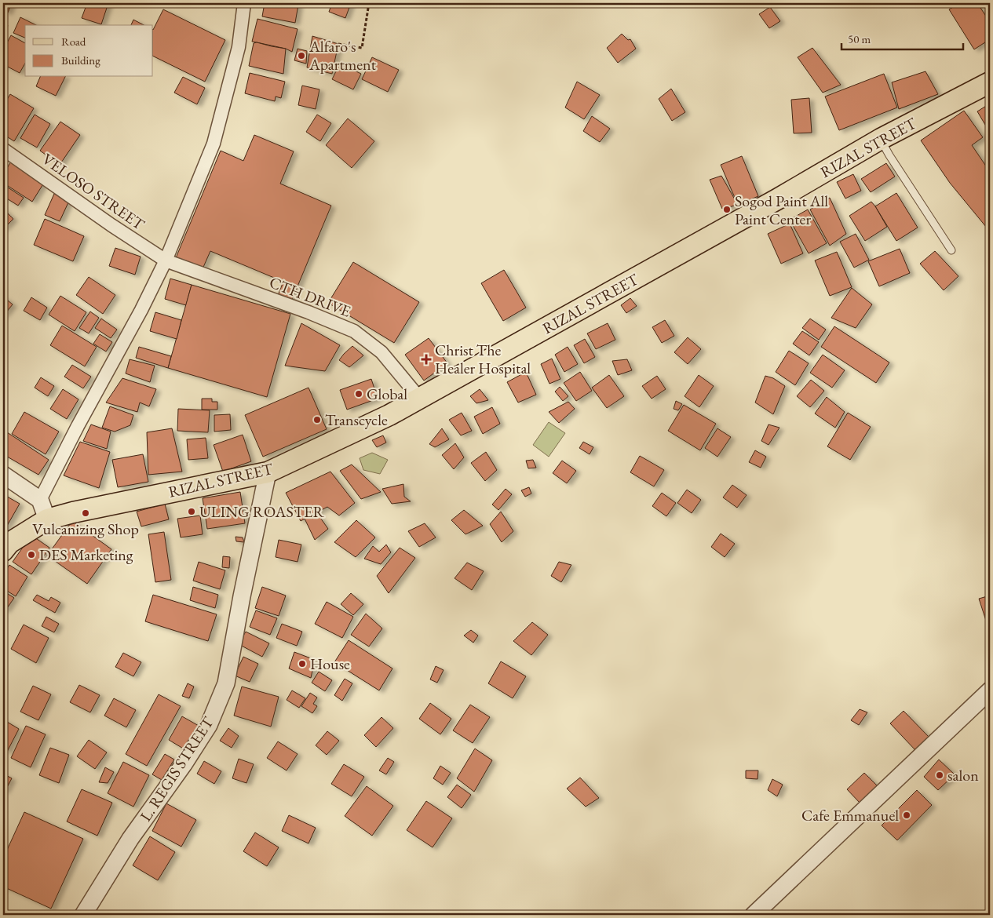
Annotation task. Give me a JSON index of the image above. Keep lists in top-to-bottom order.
{
  "streets": {
    "main road": ["RIZAL STREET"],
    "street": ["VELOSO STREET", "CTH DRIVE", "L. REGIS STREET"]
  },
  "crossings": [
    ["RIZAL STREET", "CTH DRIVE"],
    ["RIZAL STREET", "L. REGIS STREET"],
    ["VELOSO STREET", "CTH DRIVE"]
  ],
  "places": {
    "other": [
      "Alfaro's Apartment",
      "Sogod Paint All Paint Center",
      "Global",
      "Transcycle",
      "ULING ROASTER",
      "Vulcanizing Shop",
      "DES Marketing",
      "House",
      "salon",
      "Cafe Emmanuel"
    ],
    "health": ["Christ The Healer Hospital"]
  },
  "legend": ["Road", "Building"],
  "scale_bar": "50 m"
}
